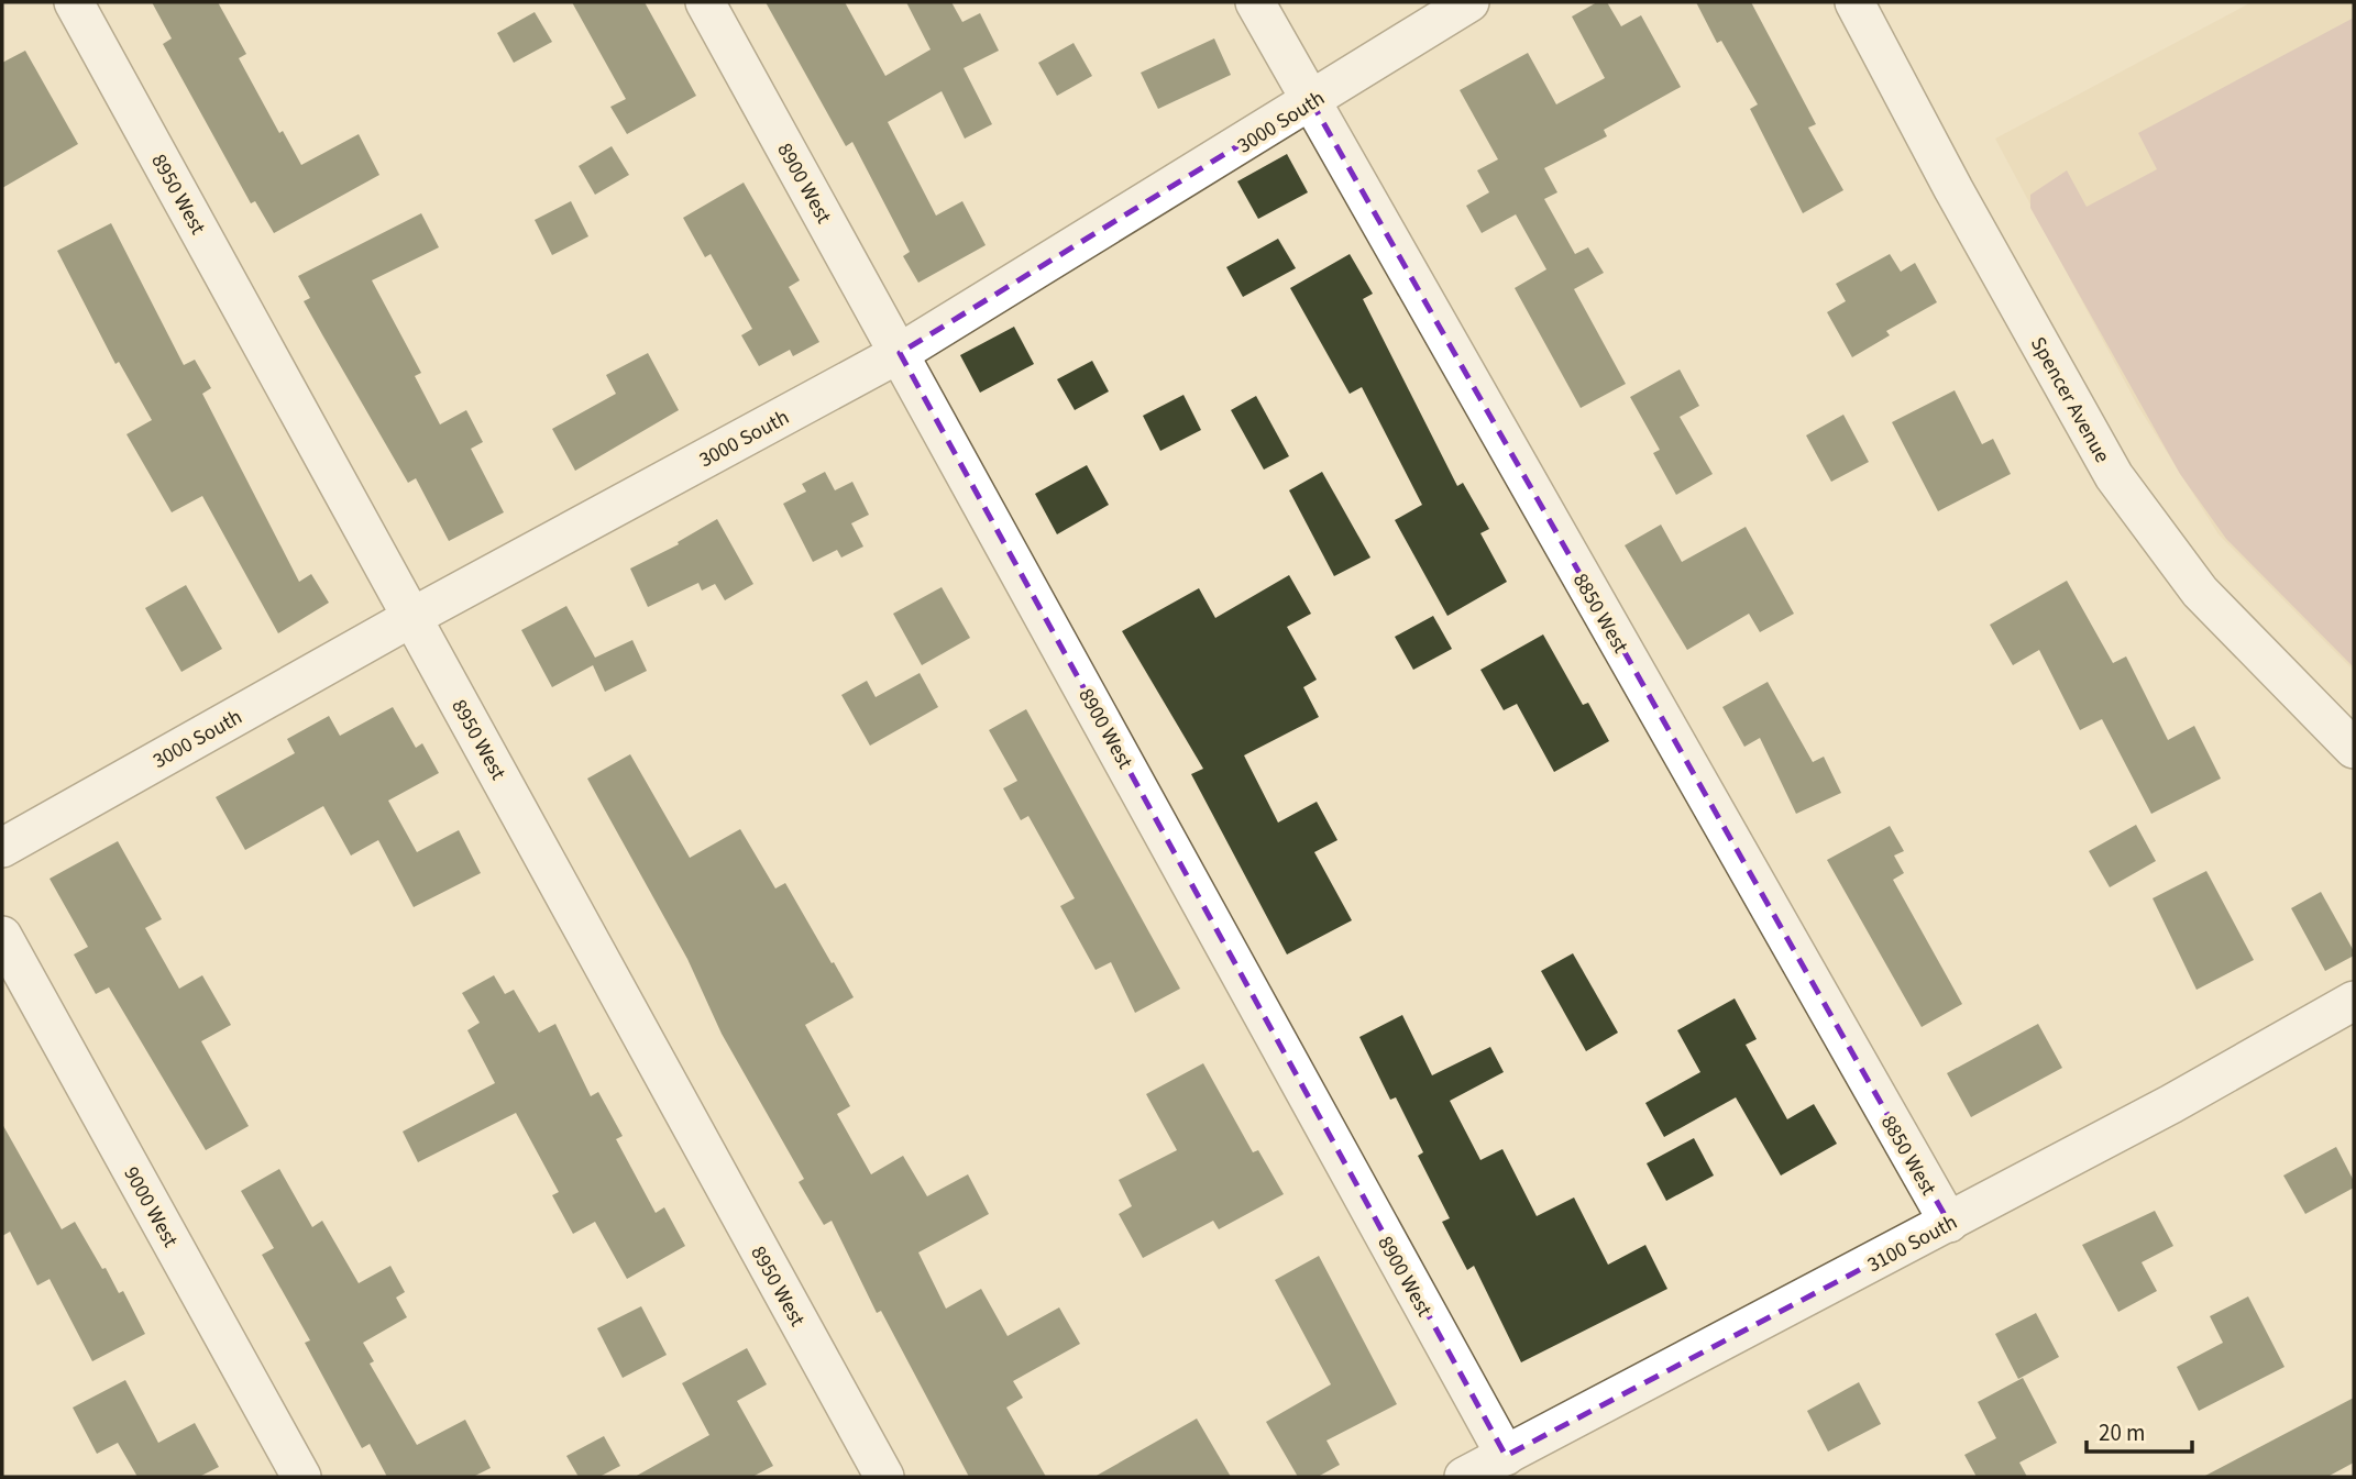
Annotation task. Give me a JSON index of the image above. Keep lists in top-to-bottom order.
{
  "streets": {
    "street": [
      "3000 South",
      "8900 West",
      "8950 West",
      "Spencer Avenue",
      "8850 West",
      "9000 West",
      "3100 South"
    ]
  },
  "crossings": [
    ["3000 South", "8900 West"],
    ["3000 South", "8950 West"],
    ["3000 South", "8850 West"],
    ["8900 West", "3100 South"],
    ["8850 West", "3100 South"]
  ],
  "scale_bar": "20 m"
}
